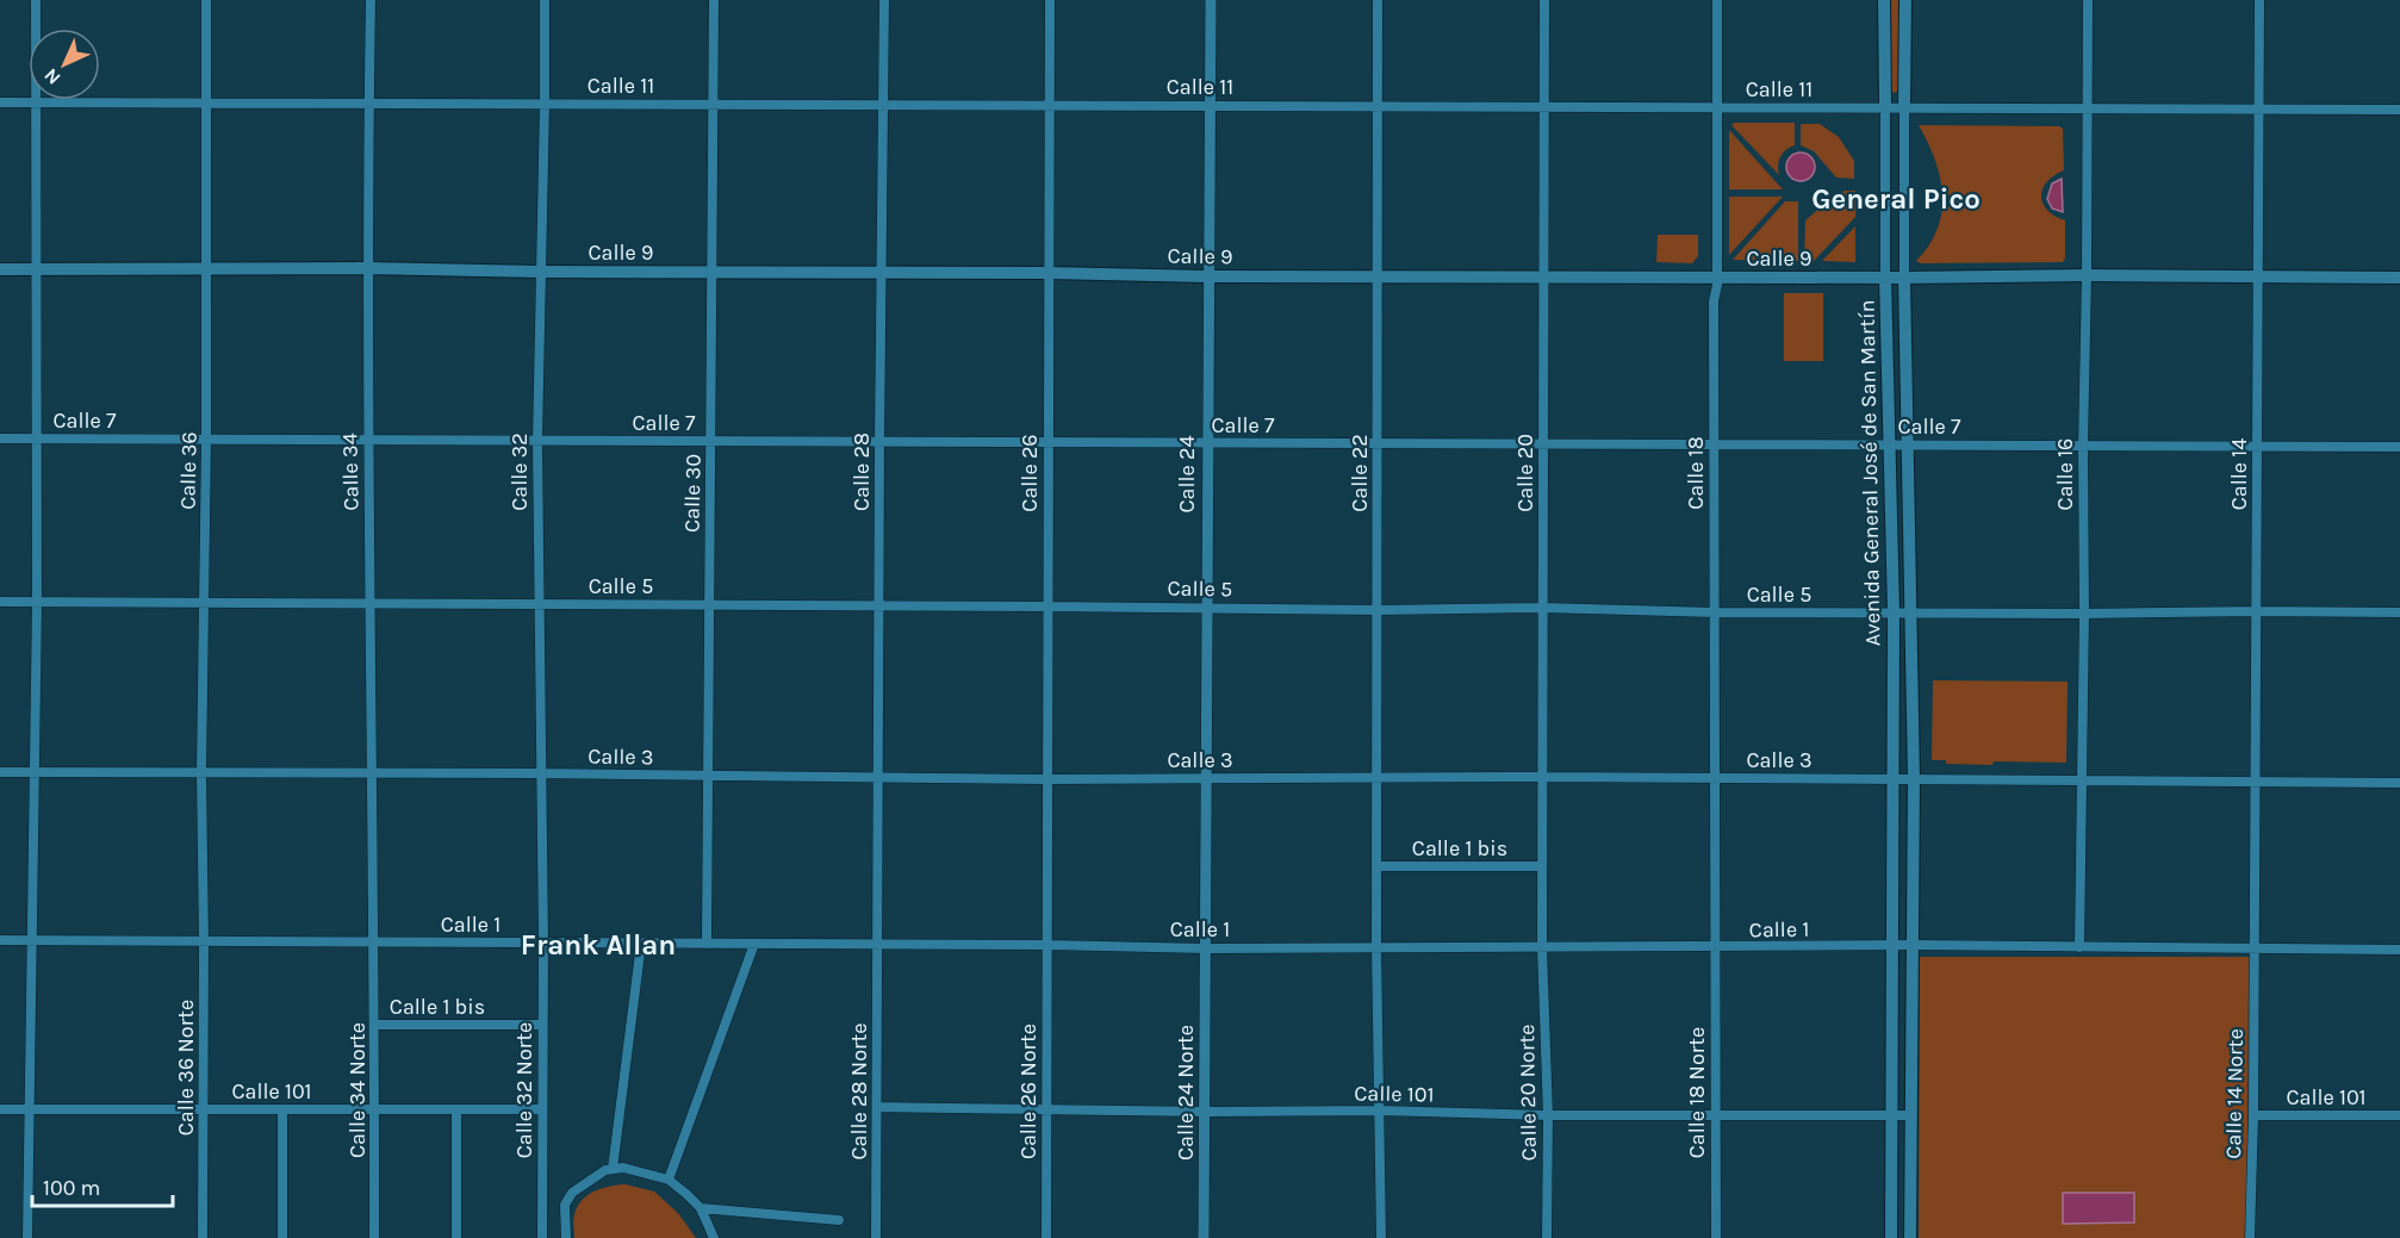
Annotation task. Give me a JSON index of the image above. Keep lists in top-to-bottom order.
{
  "streets": {
    "main road": ["Calle 9", "Avenida General José de San Martín"],
    "street": [
      "Calle 11",
      "Calle 7",
      "Calle 36",
      "Calle 34",
      "Calle 32",
      "Calle 28",
      "Calle 26",
      "Calle 22",
      "Calle 20",
      "Calle 18",
      "Calle 24",
      "Calle 16",
      "Calle 14",
      "Calle 30",
      "Calle 5",
      "Calle 3",
      "Calle 1 bis",
      "Calle 1",
      "Calle 36 Norte",
      "Calle 34 Norte",
      "Calle 32 Norte",
      "Calle 101",
      "Calle 28 Norte",
      "Calle 26 Norte",
      "Calle 24 Norte",
      "Calle 20 Norte",
      "Calle 18 Norte",
      "Calle 14 Norte"
    ]
  },
  "crossings": [
    ["Calle 11", "Calle 36"],
    ["Calle 11", "Calle 34"],
    ["Calle 11", "Calle 32"],
    ["Calle 11", "Calle 28"],
    ["Calle 11", "Calle 26"],
    ["Calle 11", "Calle 22"],
    ["Calle 11", "Calle 20"],
    ["Calle 11", "Calle 18"],
    ["Calle 11", "Avenida General José de San Martín"],
    ["Calle 11", "Calle 24"],
    ["Calle 11", "Calle 16"],
    ["Calle 11", "Calle 14"],
    ["Calle 11", "Calle 30"],
    ["Calle 9", "Calle 36"],
    ["Calle 9", "Calle 34"],
    ["Calle 9", "Calle 32"],
    ["Calle 9", "Calle 28"],
    ["Calle 9", "Calle 26"],
    ["Calle 9", "Calle 22"],
    ["Calle 9", "Calle 20"],
    ["Calle 9", "Calle 18"],
    ["Calle 9", "Avenida General José de San Martín"],
    ["Calle 9", "Calle 24"],
    ["Calle 9", "Calle 16"],
    ["Calle 9", "Calle 14"],
    ["Calle 9", "Calle 30"],
    ["Calle 7", "Calle 36"],
    ["Calle 7", "Calle 34"],
    ["Calle 7", "Calle 32"],
    ["Calle 7", "Calle 28"],
    ["Calle 7", "Calle 26"],
    ["Calle 7", "Calle 22"],
    ["Calle 7", "Calle 20"],
    ["Calle 7", "Calle 18"],
    ["Calle 7", "Avenida General José de San Martín"],
    ["Calle 7", "Calle 24"],
    ["Calle 7", "Calle 16"],
    ["Calle 7", "Calle 14"],
    ["Calle 7", "Calle 30"],
    ["Calle 36", "Calle 5"],
    ["Calle 36", "Calle 3"],
    ["Calle 36", "Calle 1"],
    ["Calle 36", "Calle 36 Norte"],
    ["Calle 34", "Calle 5"],
    ["Calle 34", "Calle 3"],
    ["Calle 34", "Calle 1"],
    ["Calle 34", "Calle 34 Norte"],
    ["Calle 32", "Calle 5"],
    ["Calle 32", "Calle 3"],
    ["Calle 32", "Calle 1"],
    ["Calle 32", "Calle 32 Norte"],
    ["Calle 28", "Calle 5"],
    ["Calle 28", "Calle 3"],
    ["Calle 28", "Calle 1"],
    ["Calle 28", "Calle 28 Norte"],
    ["Calle 26", "Calle 5"],
    ["Calle 26", "Calle 3"],
    ["Calle 26", "Calle 1"],
    ["Calle 26", "Calle 26 Norte"],
    ["Calle 22", "Calle 5"],
    ["Calle 22", "Calle 3"],
    ["Calle 22", "Calle 1 bis"],
    ["Calle 22", "Calle 1"],
    ["Calle 22", "Calle 101"],
    ["Calle 20", "Calle 5"],
    ["Calle 20", "Calle 3"],
    ["Calle 20", "Calle 1 bis"],
    ["Calle 20", "Calle 1"],
    ["Calle 20", "Calle 20 Norte"],
    ["Calle 18", "Calle 5"],
    ["Calle 18", "Calle 3"],
    ["Calle 18", "Calle 1"],
    ["Calle 18", "Calle 18 Norte"],
    ["Avenida General José de San Martín", "Calle 5"],
    ["Avenida General José de San Martín", "Calle 3"],
    ["Avenida General José de San Martín", "Calle 1"],
    ["Avenida General José de San Martín", "Calle 101"],
    ["Calle 24", "Calle 5"],
    ["Calle 24", "Calle 3"],
    ["Calle 24", "Calle 1"],
    ["Calle 24", "Calle 24 Norte"],
    ["Calle 16", "Calle 5"],
    ["Calle 16", "Calle 3"],
    ["Calle 16", "Calle 1"],
    ["Calle 14", "Calle 5"],
    ["Calle 14", "Calle 3"],
    ["Calle 14", "Calle 1"],
    ["Calle 14", "Calle 14 Norte"],
    ["Calle 30", "Calle 5"],
    ["Calle 30", "Calle 3"],
    ["Calle 30", "Calle 1"],
    ["Calle 1 bis", "Calle 34 Norte"],
    ["Calle 1 bis", "Calle 32 Norte"],
    ["Calle 1", "Calle 36 Norte"],
    ["Calle 1", "Calle 34 Norte"],
    ["Calle 1", "Calle 32 Norte"],
    ["Calle 1", "Calle 28 Norte"],
    ["Calle 1", "Calle 26 Norte"],
    ["Calle 1", "Calle 24 Norte"],
    ["Calle 1", "Calle 20 Norte"],
    ["Calle 1", "Calle 18 Norte"],
    ["Calle 1", "Calle 14 Norte"],
    ["Calle 36 Norte", "Calle 101"],
    ["Calle 34 Norte", "Calle 101"],
    ["Calle 32 Norte", "Calle 101"],
    ["Calle 101", "Calle 28 Norte"],
    ["Calle 101", "Calle 26 Norte"],
    ["Calle 101", "Calle 24 Norte"],
    ["Calle 101", "Calle 20 Norte"],
    ["Calle 101", "Calle 18 Norte"],
    ["Calle 101", "Calle 14 Norte"]
  ],
  "districts": ["General Pico", "Frank Allan"],
  "scale_bar": "100 m",
  "north": "bottom left"
}
